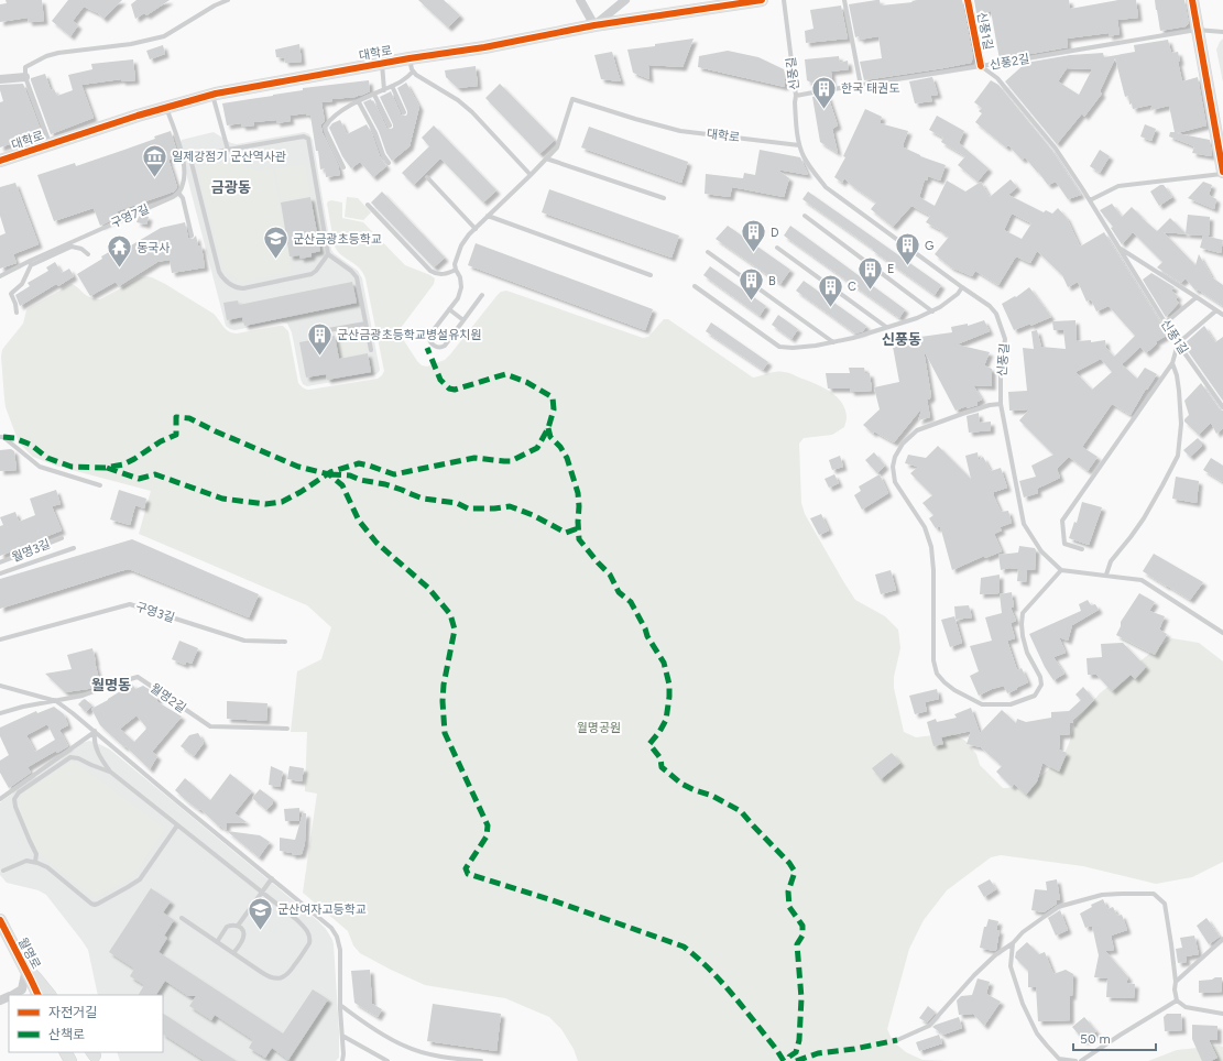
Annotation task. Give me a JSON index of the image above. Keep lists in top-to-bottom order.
{
  "streets": {
    "street": ["신풍1길", "대학로", "월명로"],
    "lane": [
      "신풍2길",
      "신풍길",
      "구영7길",
      "월명3길",
      "구영3길",
      "월명2길"
    ]
  },
  "crossings": [
    ["신풍1길", "신풍2길"],
    ["대학로", "신풍길"],
    ["신풍2길", "신풍길"]
  ],
  "districts": ["금광동", "신풍동", "월명동"],
  "parks": ["월명공원"],
  "places": {
    "building": [
      "한국 태권도",
      "D",
      "G",
      "E",
      "B",
      "C",
      "군산금광초등학교병설유치원"
    ],
    "museum": ["일제강점기 군산역사관"],
    "school or university": ["군산금광초등학교", "군산여자고등학교"],
    "temple": ["동국사"]
  },
  "legend": ["자전거길", "산책로"],
  "scale_bar": "50 m"
}
